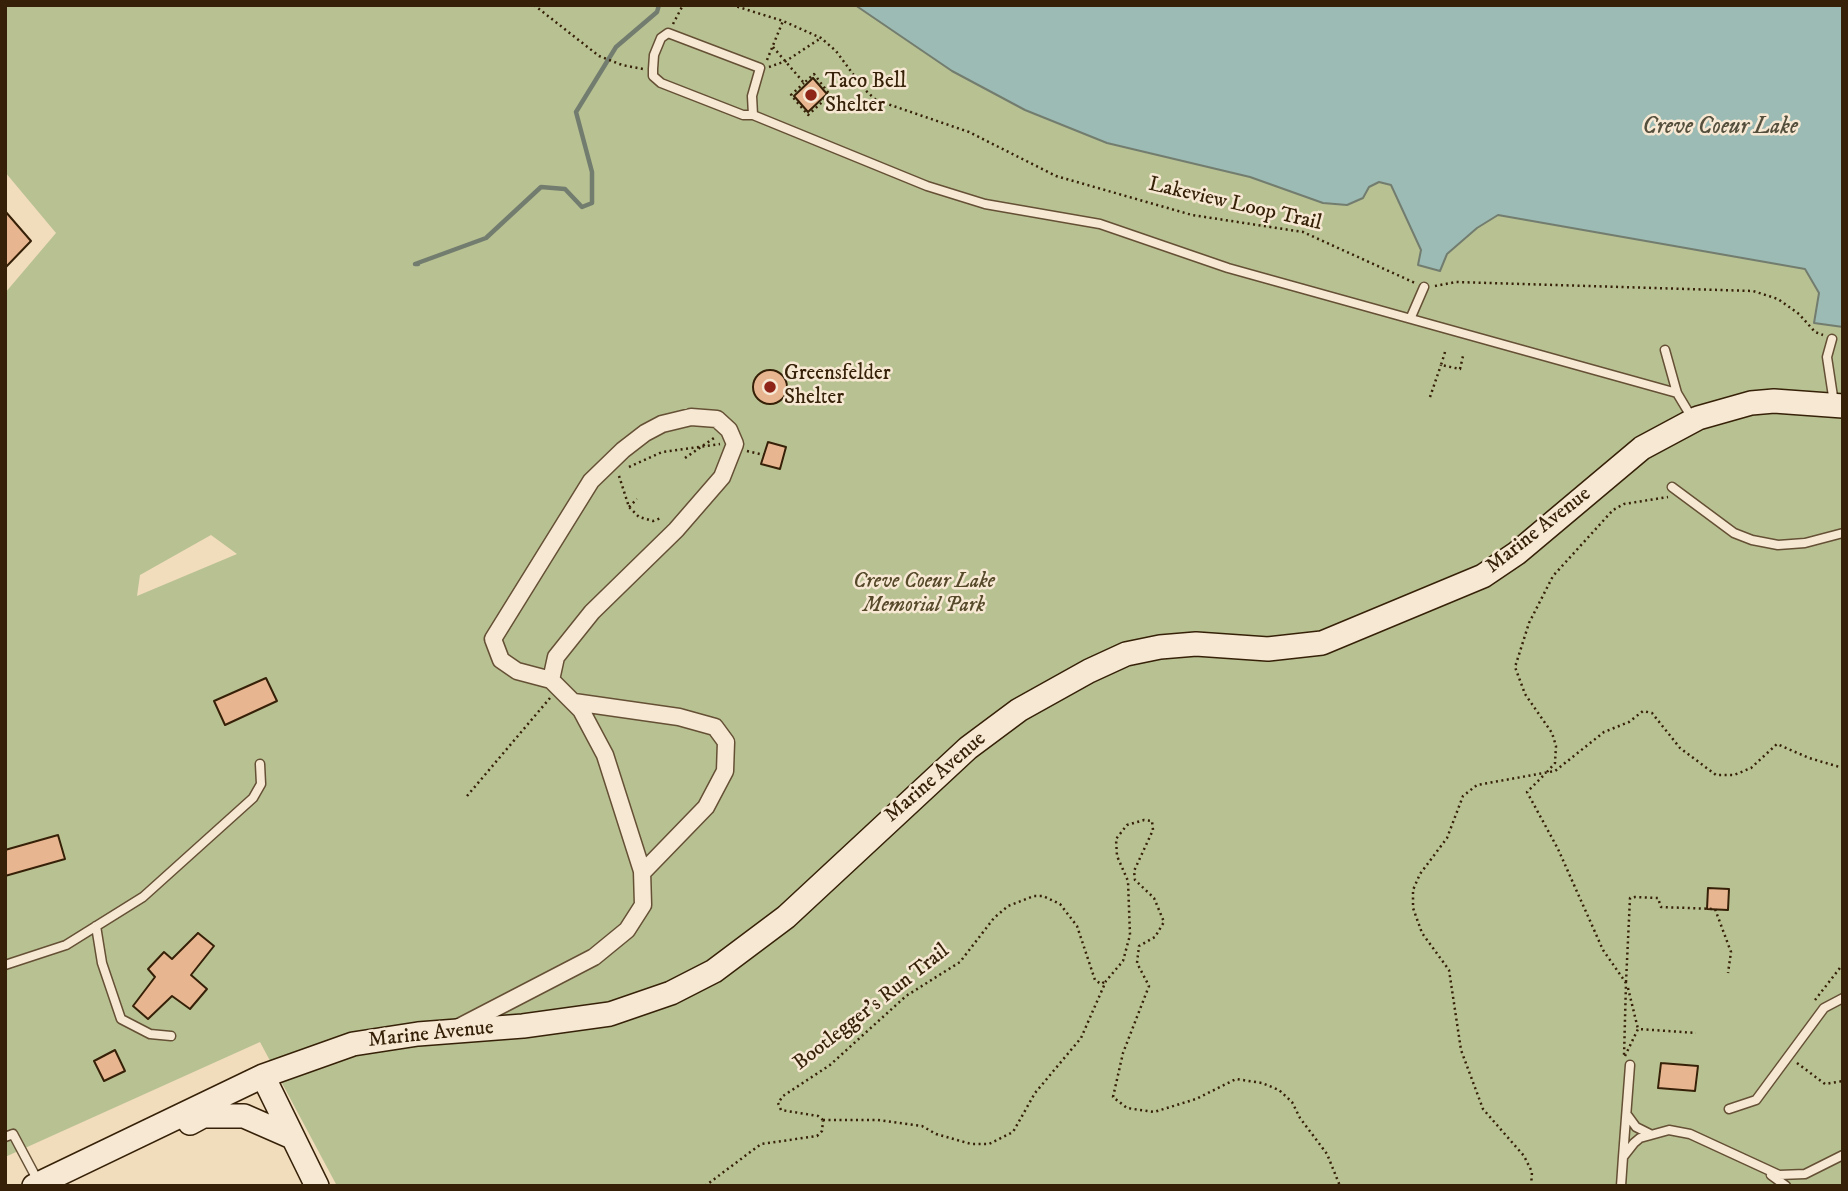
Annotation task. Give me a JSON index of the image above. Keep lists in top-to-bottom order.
{
  "streets": {
    "main road": ["Marine Avenue"],
    "path": ["Lakeview Loop Trail", "Bootlegger's Run Trail"]
  },
  "water": ["Creve Coeur Lake"],
  "parks": ["Creve Coeur Lake Memorial Park"],
  "places": ["Taco Bell Shelter", "Greensfelder Shelter"]
}
